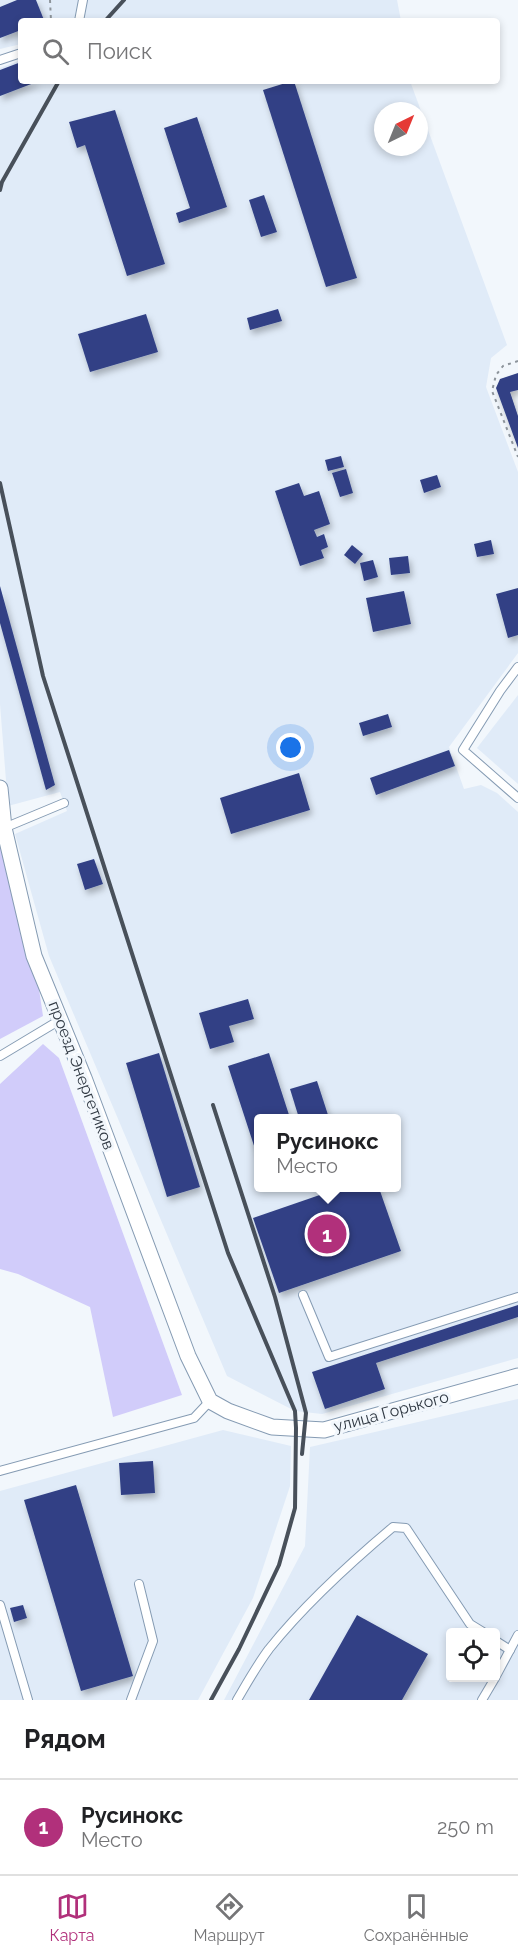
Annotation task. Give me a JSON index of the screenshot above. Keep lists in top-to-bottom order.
{
  "streets": {
    "street": ["проезд Энергетиков", "улица Горького"]
  },
  "crossings": [
    ["проезд Энергетиков", "улица Горького"]
  ],
  "north": "top right",
  "page": {
    "search": "Поиск",
    "popup": ["Русинокс", "Место"],
    "pins": "1",
    "heading": "Рядом",
    "list": [
      {
        "mark": "1",
        "name": "Русинокс",
        "note": "Место",
        "value": "250 m"
      }
    ],
    "nav": ["Карта", "Маршрут", "Сохранённые"]
  }
}
